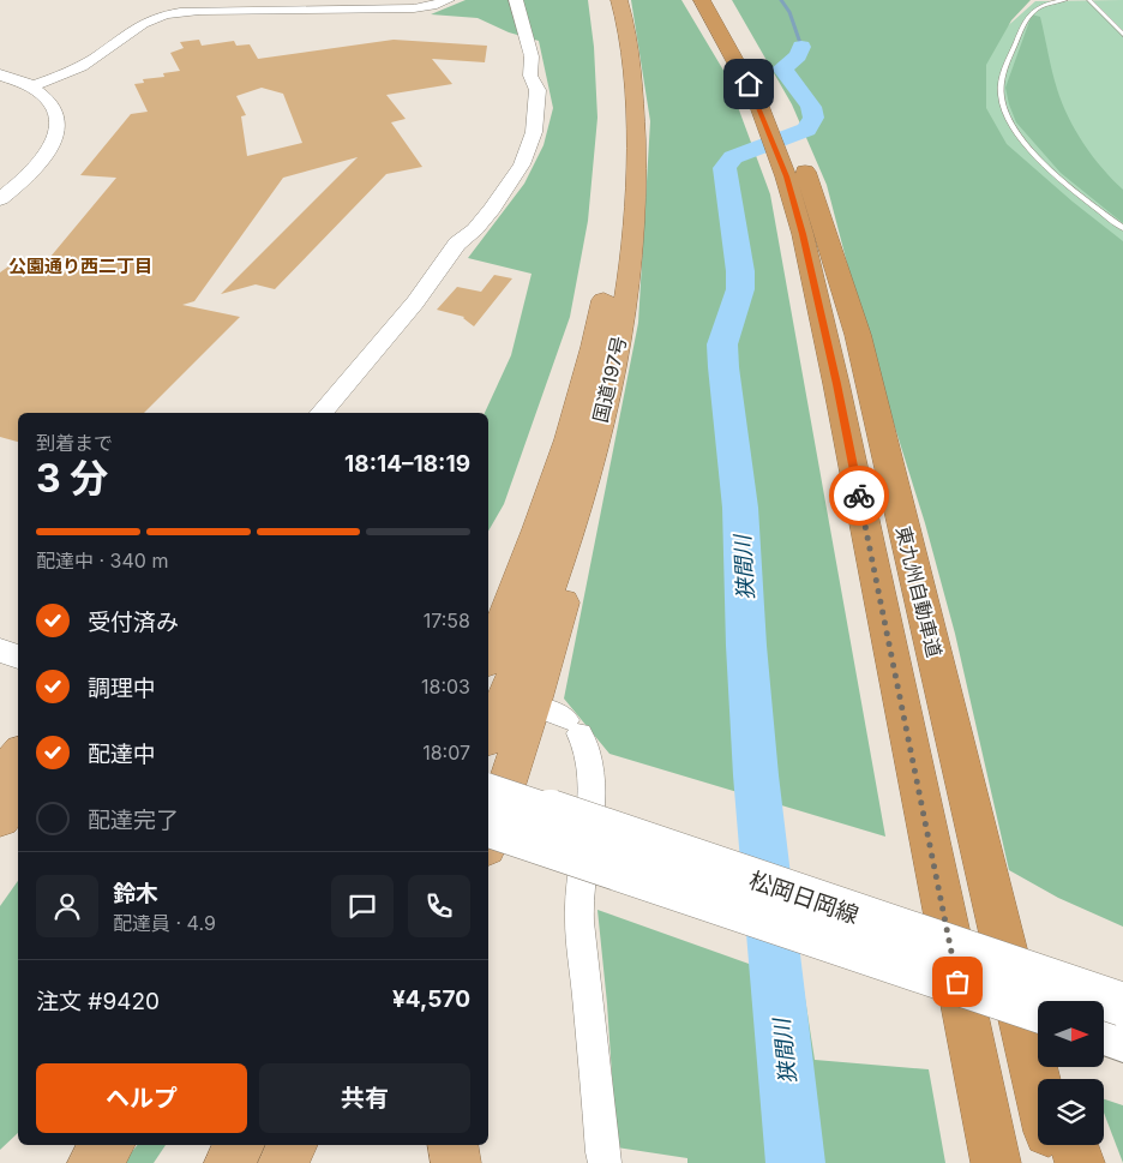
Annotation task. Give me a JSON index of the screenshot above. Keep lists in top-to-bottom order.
{
  "streets": {
    "highway": ["国道197号", "東九州自動車道"],
    "main road": ["松岡日岡線"]
  },
  "districts": ["公園通り西二丁目"],
  "water": ["狭間川"],
  "north": "right",
  "page": {
    "heading": ["3 分", "到着まで", "18:14–18:19"],
    "panel": [
      "鈴木",
      "配達員 · 4.9",
      "注文 #9420",
      "¥4,570"
    ],
    "bar": "配達中 · 340 m",
    "list": [
      ["受付済み", "17:58"],
      ["調理中", "18:03"],
      ["配達中", "18:07"],
      "配達完了"
    ],
    "buttons": ["ヘルプ", "共有"]
  }
}
